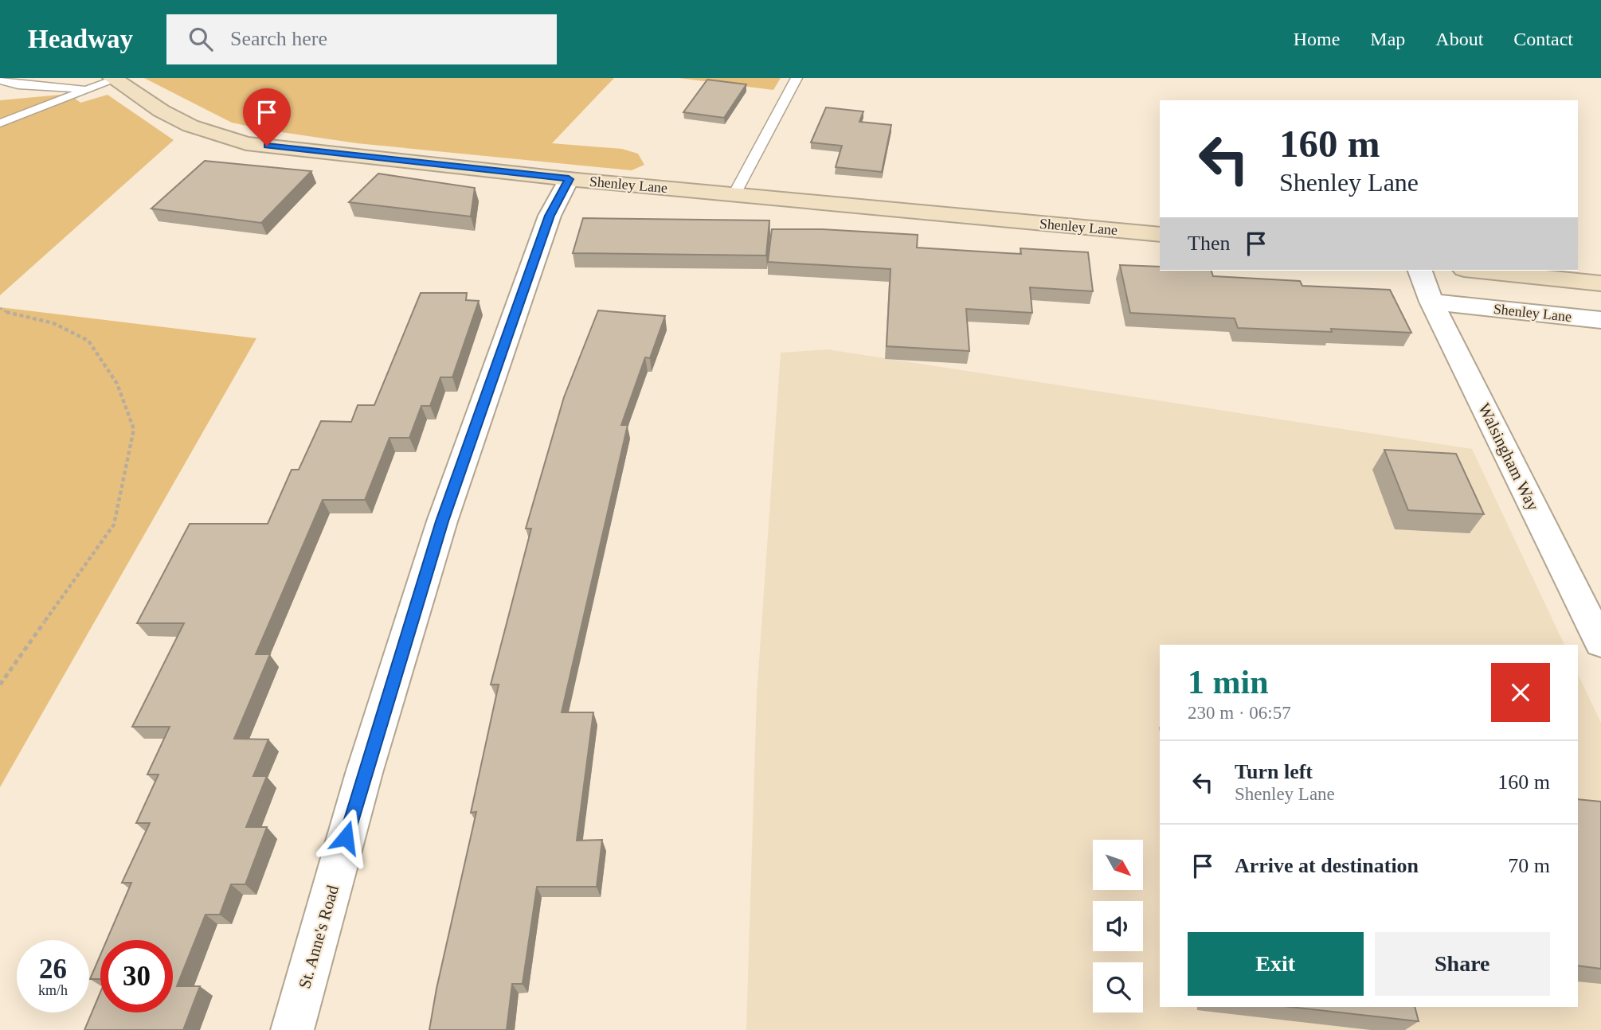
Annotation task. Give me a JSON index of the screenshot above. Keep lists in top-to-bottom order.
{
  "streets": {
    "main road": ["Shenley Lane"],
    "street": ["Walsingham Way", "St. Anne's Road"]
  },
  "crossings": [
    ["Shenley Lane", "Walsingham Way"],
    ["Shenley Lane", "St. Anne's Road"]
  ],
  "north": "bottom right",
  "page": {
    "header": "Headway",
    "search": "Search here",
    "nav": [
      "Home",
      "Map",
      "About",
      "Contact"
    ],
    "turn": ["160 m", "Shenley Lane"],
    "then": "Then",
    "heading": ["1 min", "230 m · 06:57"],
    "list": [
      {
        "name": "Turn left",
        "note": "Shenley Lane",
        "value": "160 m"
      },
      {
        "name": "Arrive at destination",
        "value": "70 m"
      }
    ],
    "buttons": ["Exit", "Share"],
    "speed": "26 km/h",
    "limit": "30"
  }
}
